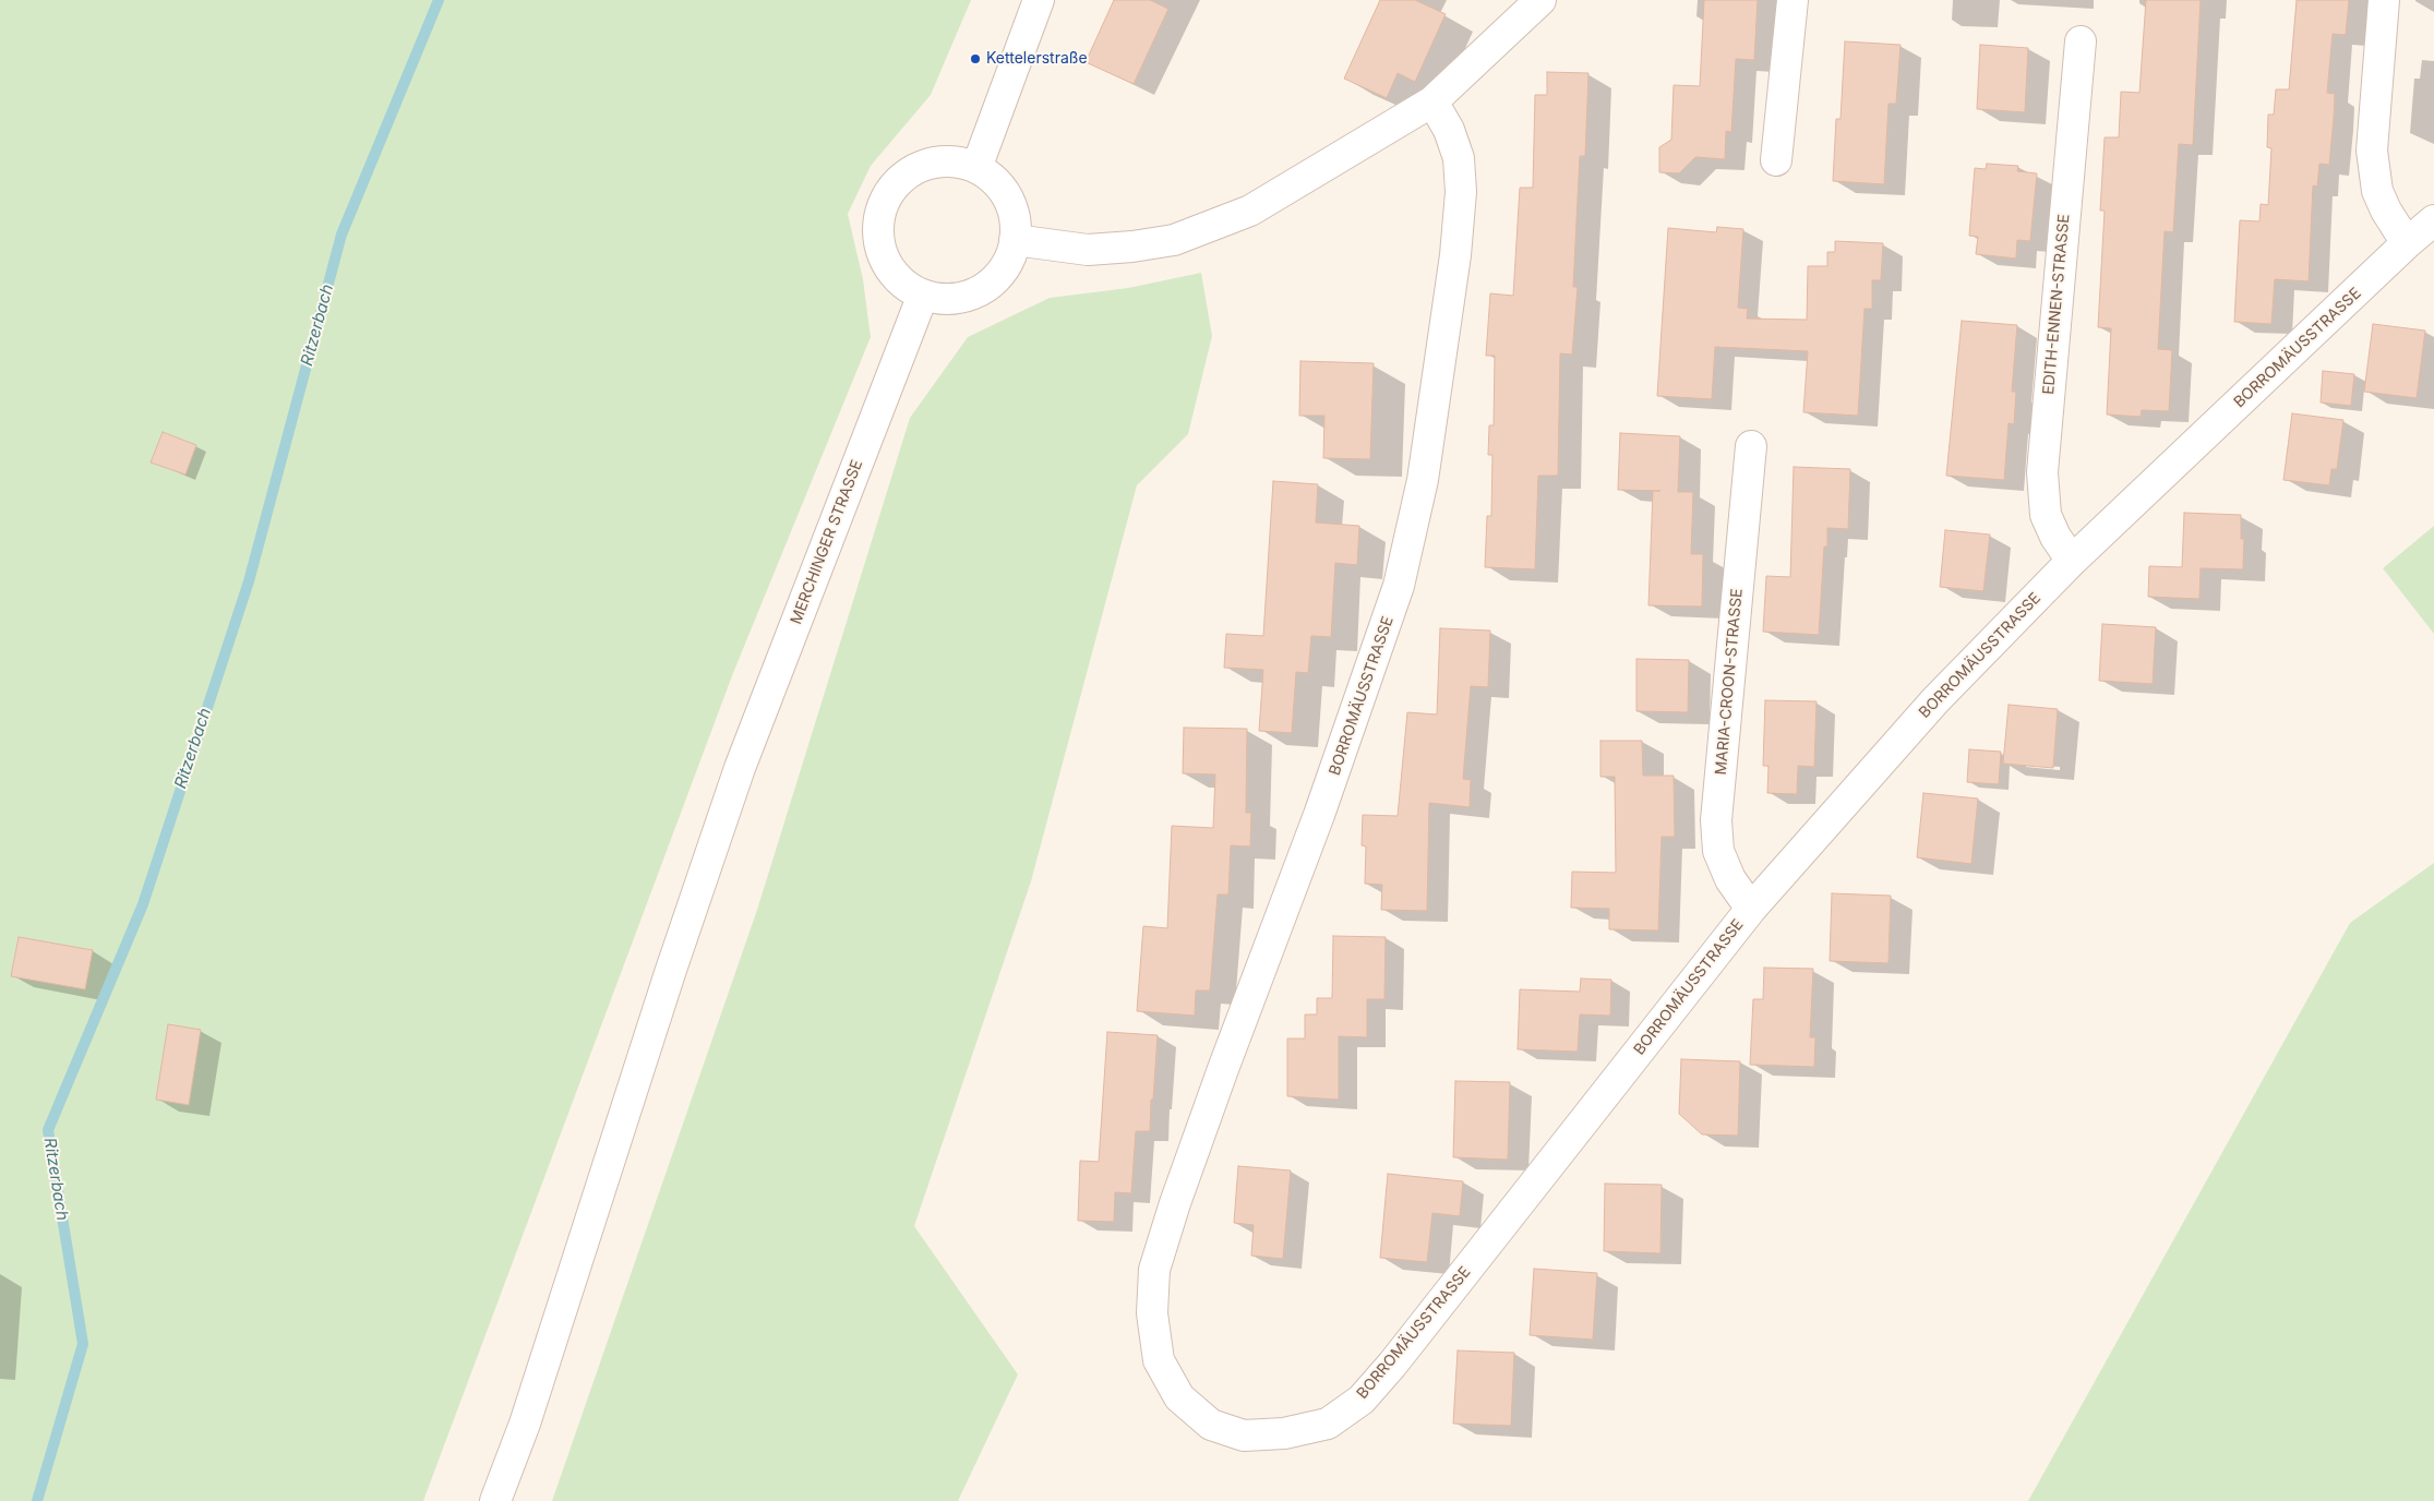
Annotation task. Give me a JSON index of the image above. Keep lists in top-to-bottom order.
{
  "streets": {
    "street": [
      "EDITH-ENNEN-STRASSE",
      "BORROMÄUSSTRASSE",
      "MERCHINGER STRASSE",
      "MARIA-CROON-STRASSE"
    ]
  },
  "crossings": [
    ["EDITH-ENNEN-STRASSE", "BORROMÄUSSTRASSE"],
    ["BORROMÄUSSTRASSE", "MARIA-CROON-STRASSE"]
  ],
  "water": ["Ritzerbach"],
  "places": ["Kettelerstraße"]
}
